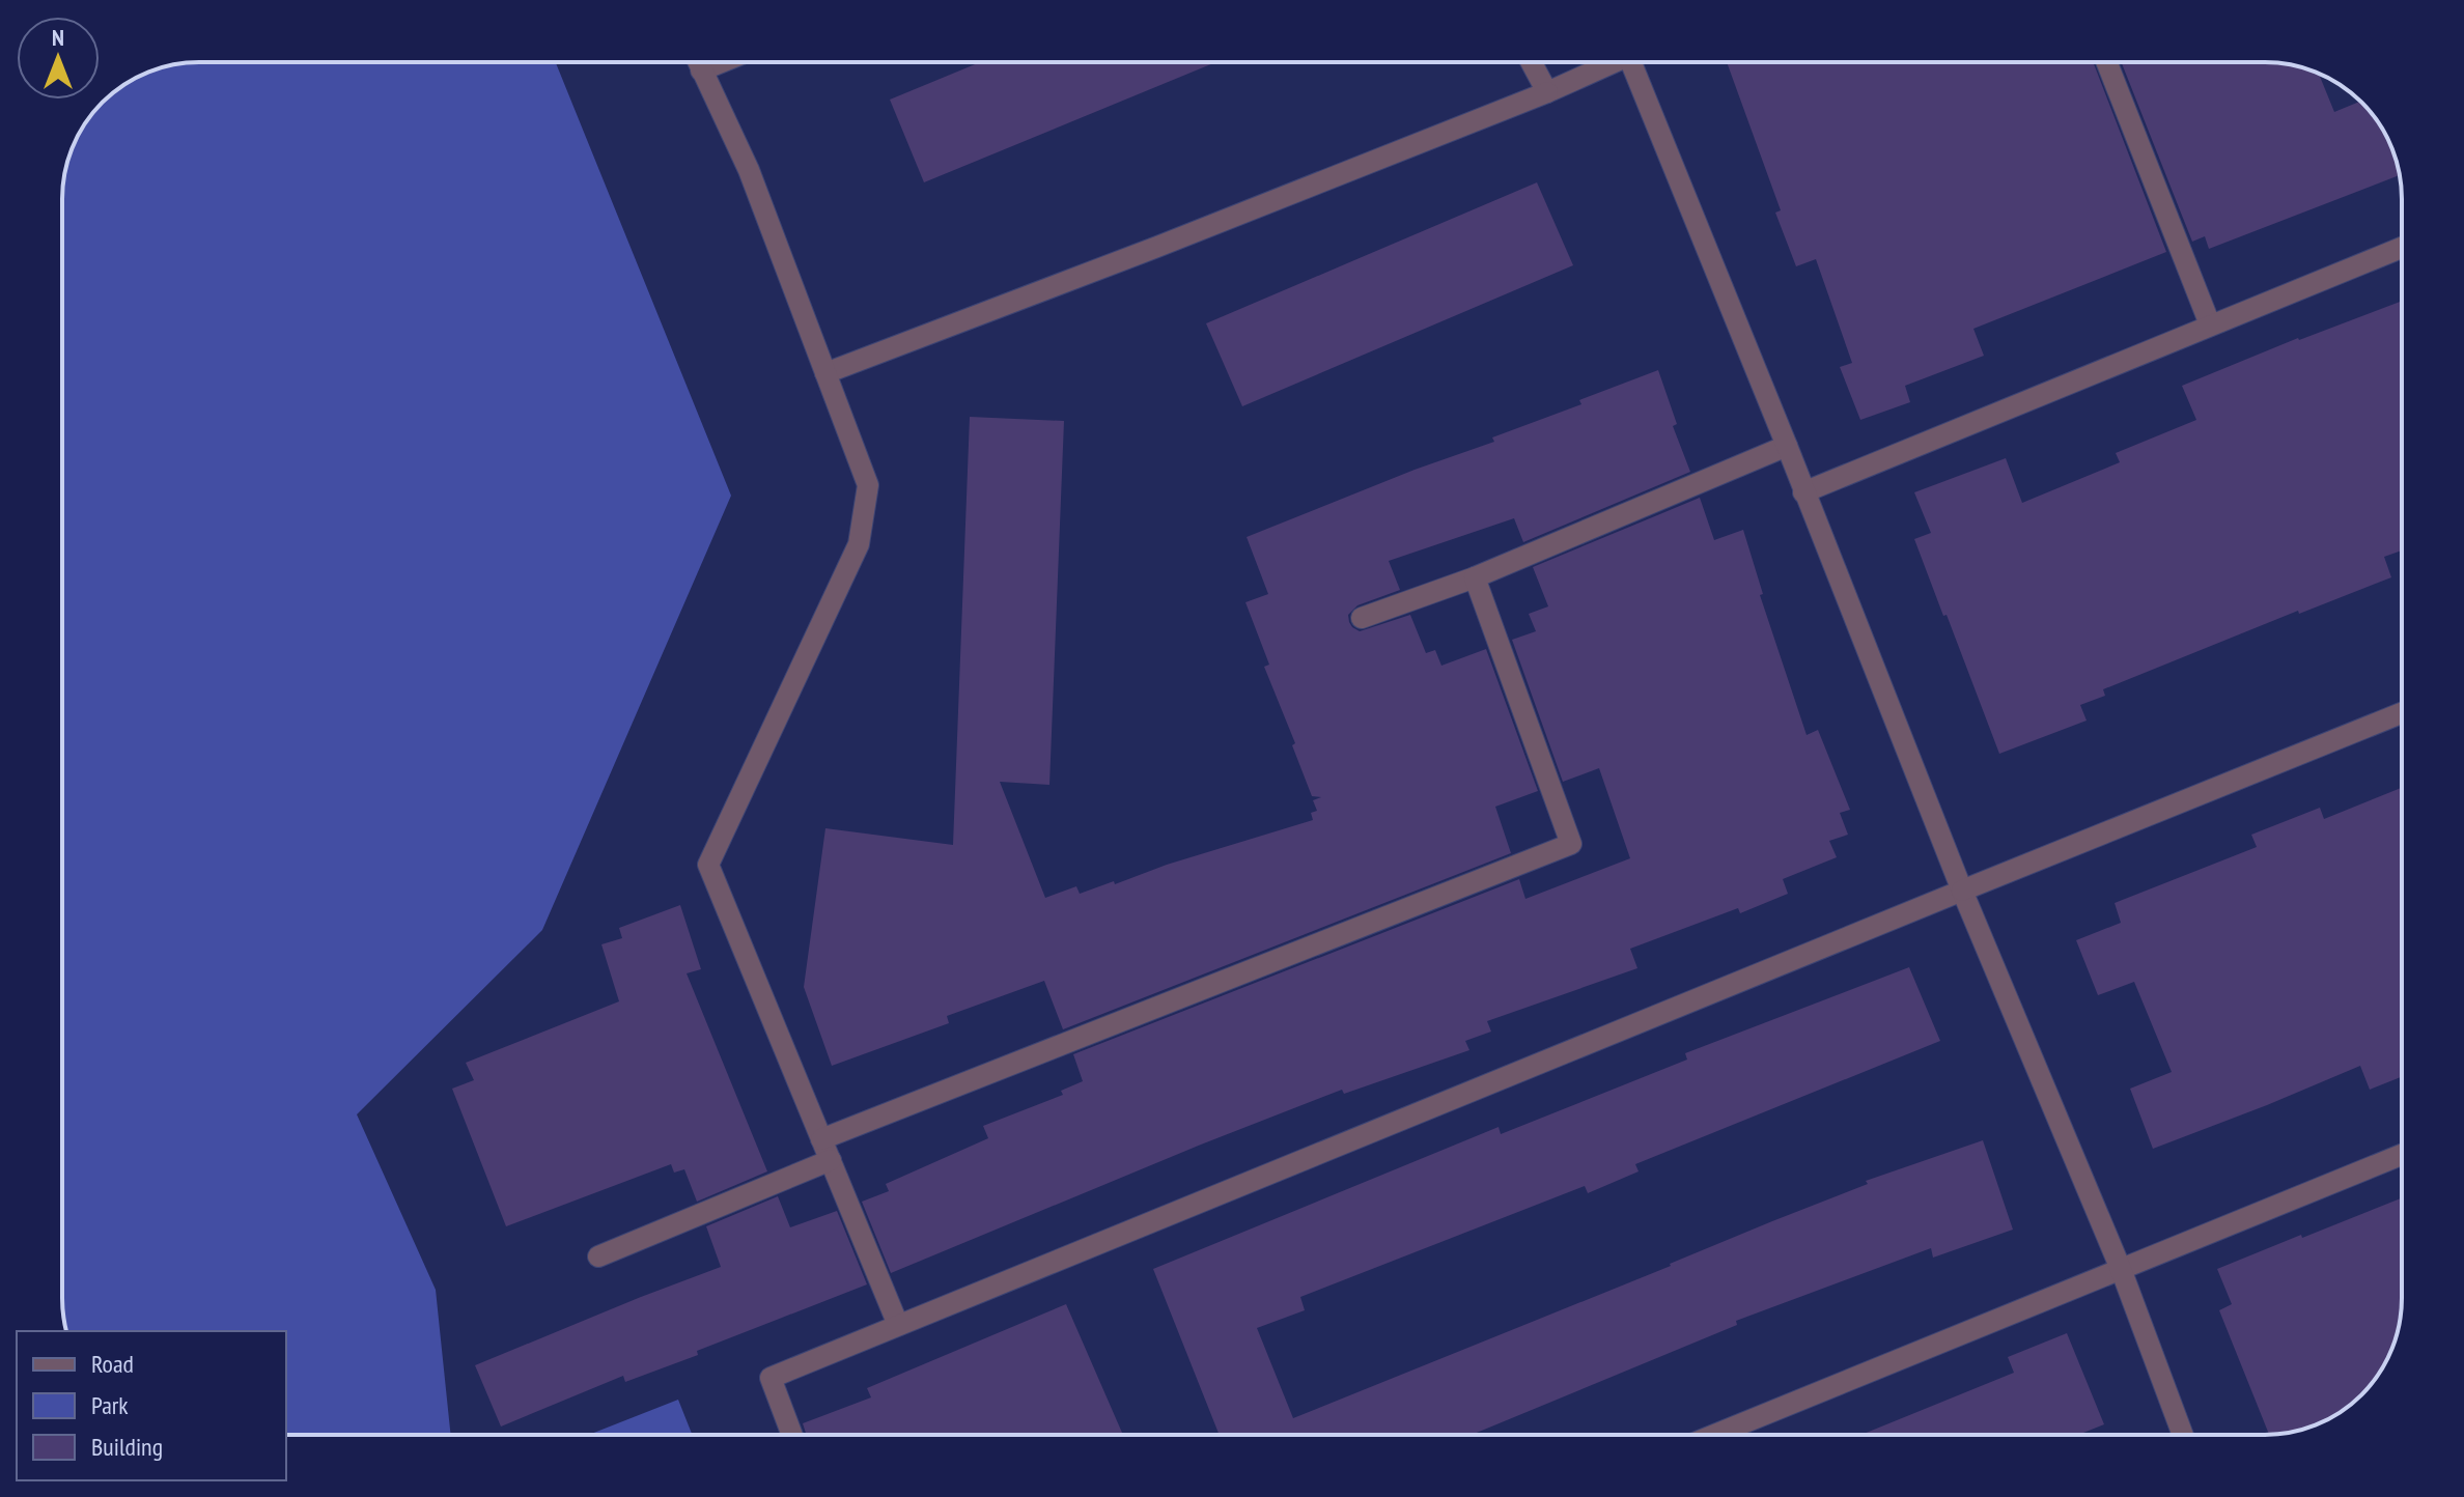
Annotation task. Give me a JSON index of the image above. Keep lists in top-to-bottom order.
{
  "legend": ["Road", "Park", "Building"],
  "north": "top"
}
